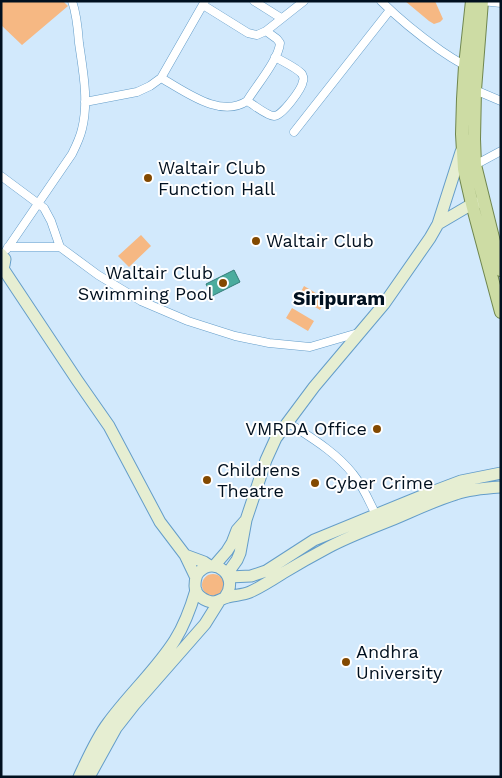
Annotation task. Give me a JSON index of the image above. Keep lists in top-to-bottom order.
{
  "districts": ["Siripuram"],
  "places": [
    "Waltair Club Function Hall",
    "Waltair Club",
    "Waltair Club Swimming Pool",
    "VMRDA Office",
    "Childrens Theatre",
    "Cyber Crime",
    "Andhra University"
  ]
}
